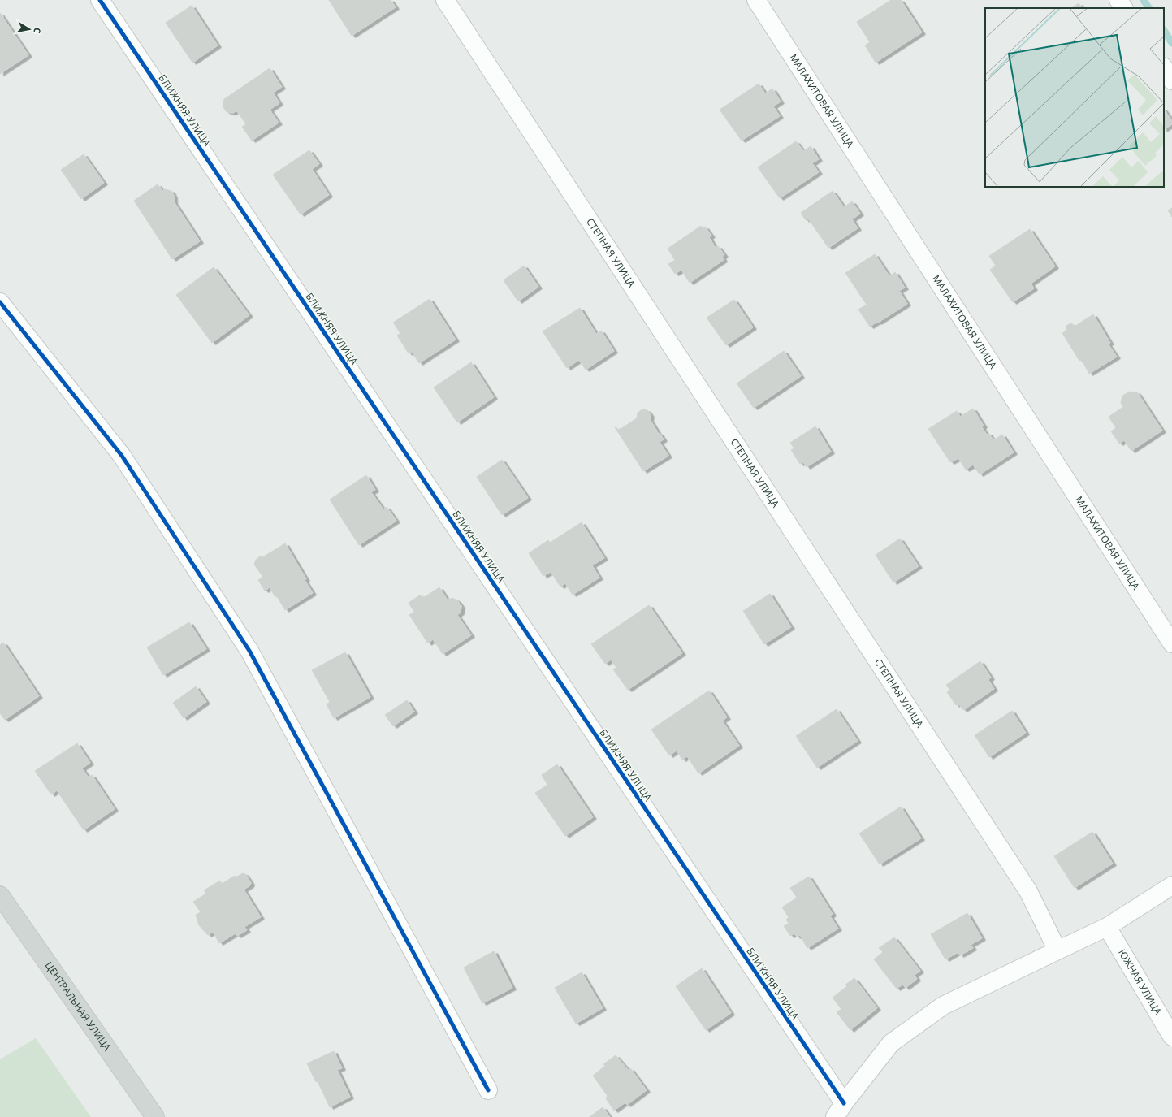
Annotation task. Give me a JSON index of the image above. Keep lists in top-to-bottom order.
{
  "streets": {
    "main road": ["ЦЕНТРАЛЬНАЯ УЛИЦА"],
    "street": [
      "МАЛАХИТОВАЯ УЛИЦА",
      "БЛИЖНЯЯ УЛИЦА",
      "СТЕПНАЯ УЛИЦА",
      "ЮЖНАЯ УЛИЦА"
    ]
  },
  "north": "right"
}
